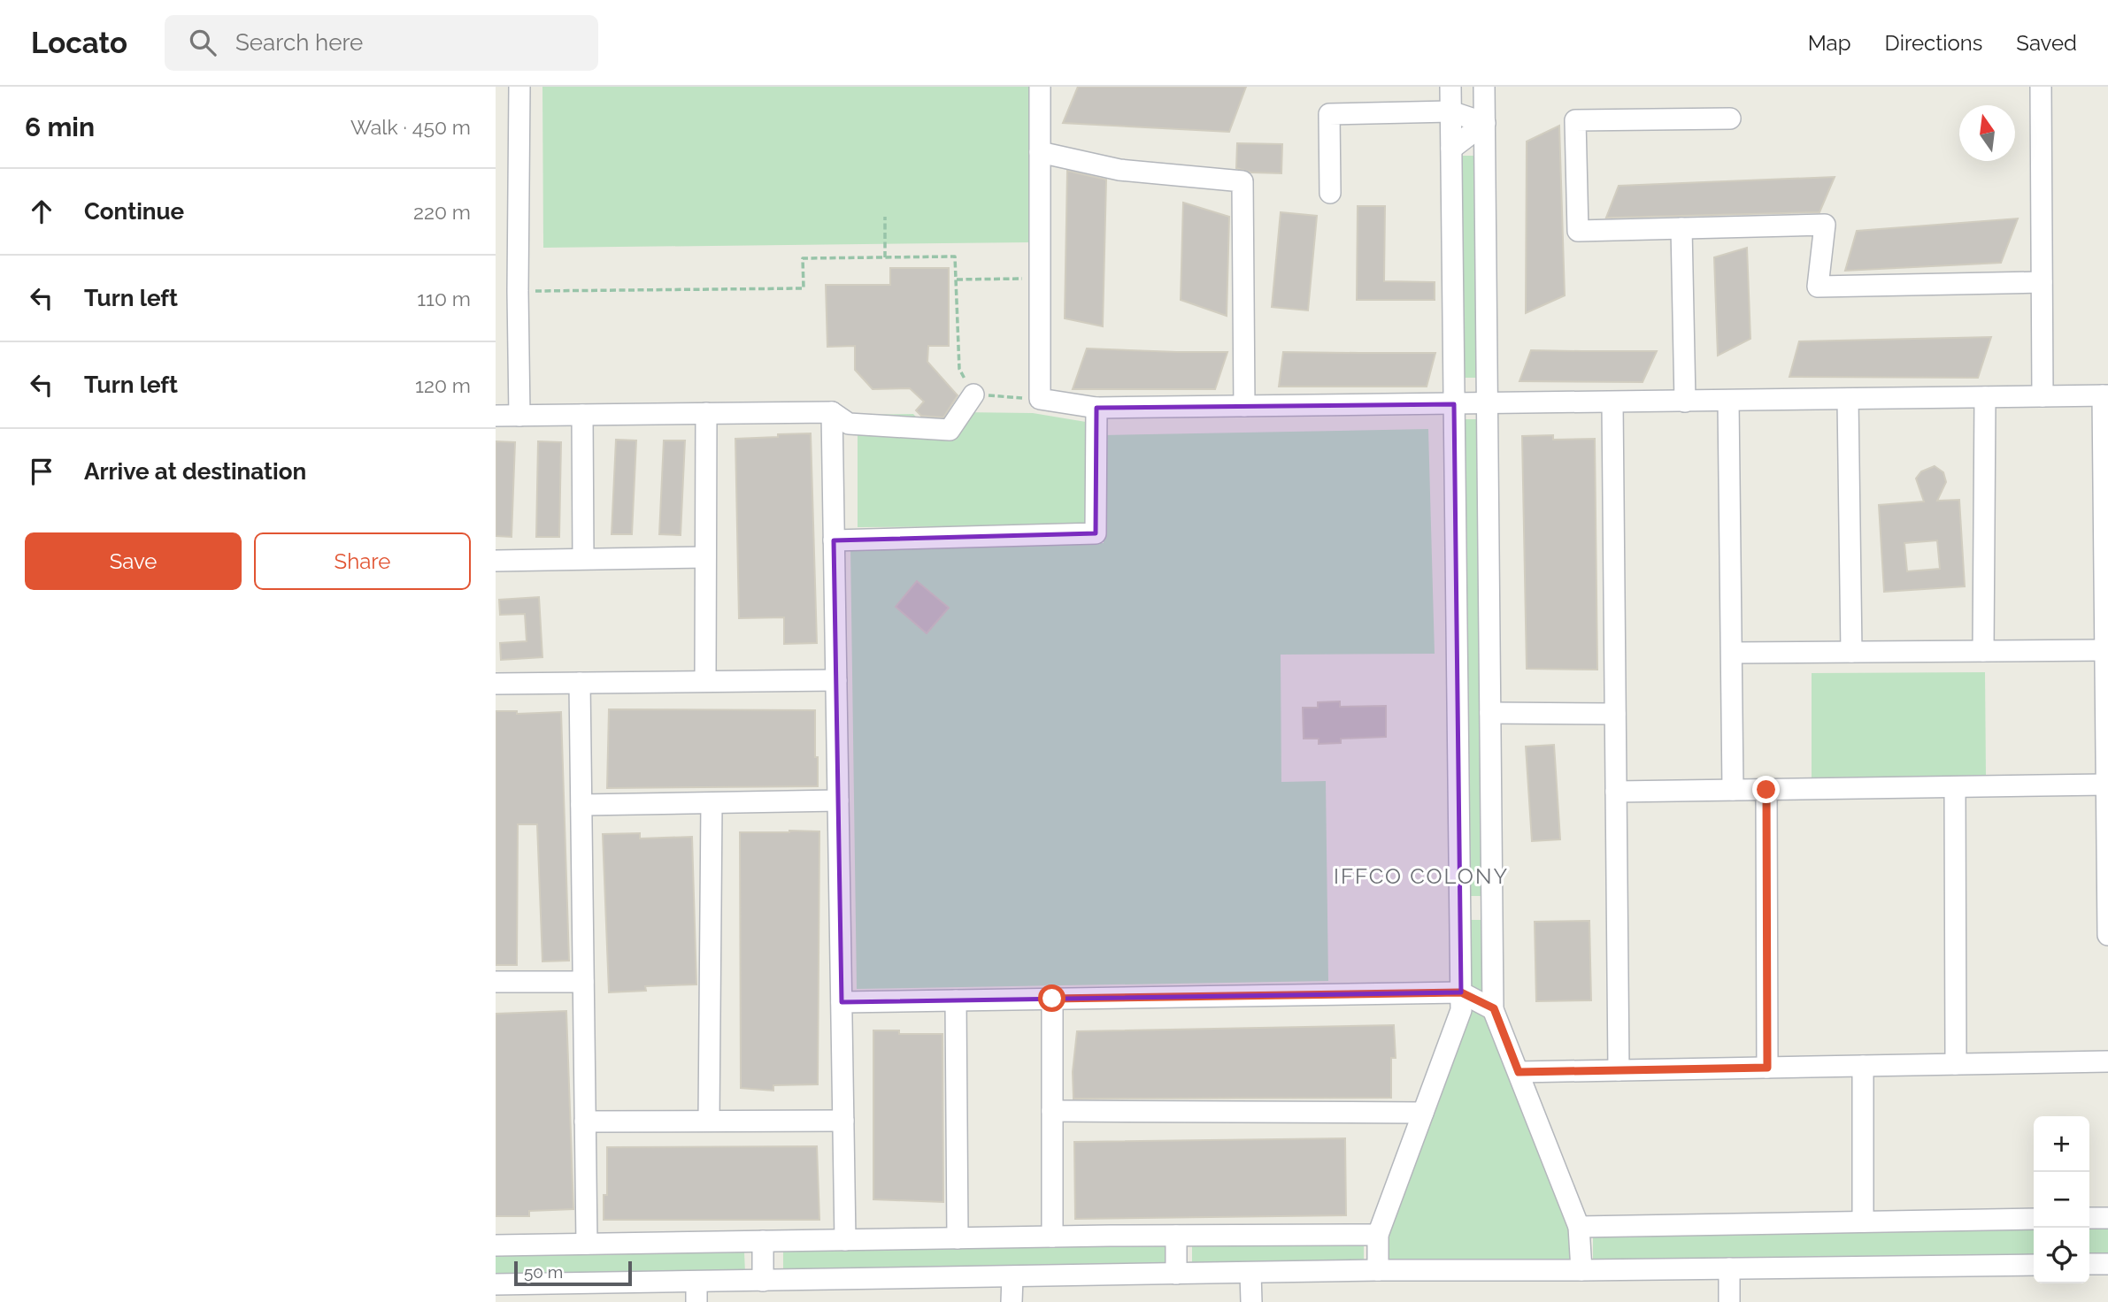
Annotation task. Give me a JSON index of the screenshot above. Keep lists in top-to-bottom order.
{
  "districts": ["IFFCO COLONY"],
  "scale_bar": "50 m",
  "north": "top",
  "page": {
    "header": "Locato",
    "search": "Search here",
    "nav": ["Map", "Directions", "Saved"],
    "heading": ["6 min", "Walk · 450 m"],
    "list": [
      ["Continue", "220 m"],
      ["Turn left", "110 m"],
      ["Turn left", "120 m"],
      "Arrive at destination"
    ],
    "buttons": ["Save", "Share"],
    "map_buttons": ["+", "−"],
    "scale": "50 m"
  }
}
